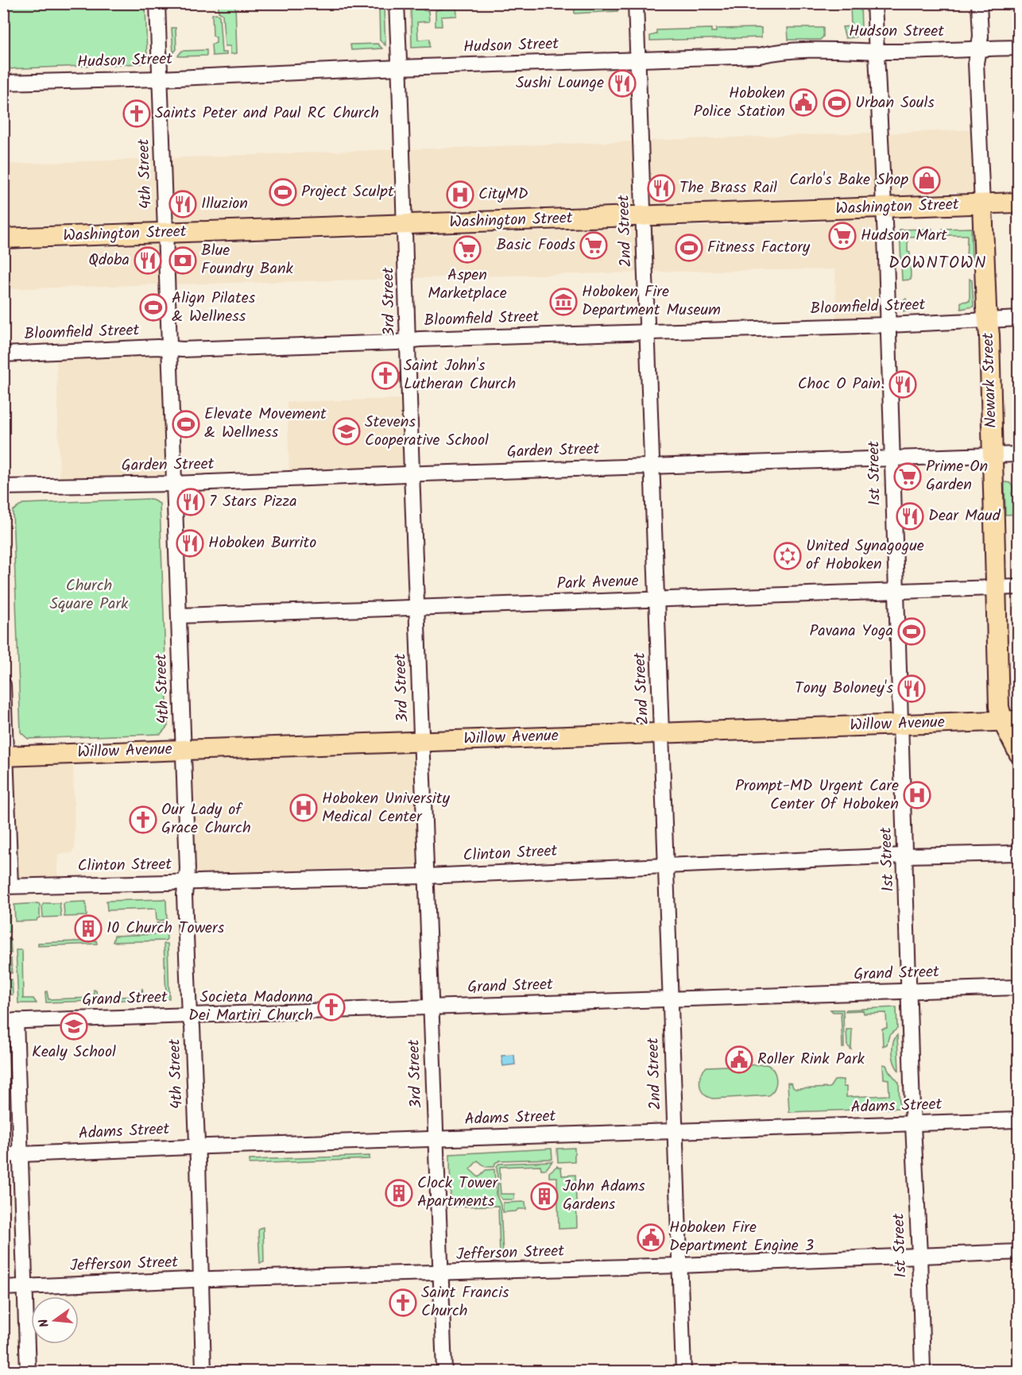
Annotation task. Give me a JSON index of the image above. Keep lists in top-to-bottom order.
{
  "streets": {
    "main road": ["Washington Street", "Newark Street", "Willow Avenue"],
    "street": [
      "Hudson Street",
      "4th Street",
      "2nd Street",
      "3rd Street",
      "Bloomfield Street",
      "Garden Street",
      "1st Street",
      "Park Avenue",
      "Clinton Street",
      "Grand Street",
      "Adams Street",
      "Jefferson Street"
    ]
  },
  "crossings": [
    ["Hudson Street", "4th Street"],
    ["Hudson Street", "2nd Street"],
    ["Hudson Street", "3rd Street"],
    ["Hudson Street", "Newark Street"],
    ["Hudson Street", "1st Street"],
    ["4th Street", "Washington Street"],
    ["4th Street", "Bloomfield Street"],
    ["4th Street", "Garden Street"],
    ["4th Street", "Park Avenue"],
    ["4th Street", "Willow Avenue"],
    ["4th Street", "Clinton Street"],
    ["4th Street", "Grand Street"],
    ["4th Street", "Adams Street"],
    ["4th Street", "Jefferson Street"],
    ["Washington Street", "2nd Street"],
    ["Washington Street", "3rd Street"],
    ["Washington Street", "Newark Street"],
    ["Washington Street", "1st Street"],
    ["2nd Street", "Bloomfield Street"],
    ["2nd Street", "Garden Street"],
    ["2nd Street", "Park Avenue"],
    ["2nd Street", "Willow Avenue"],
    ["2nd Street", "Clinton Street"],
    ["2nd Street", "Grand Street"],
    ["2nd Street", "Adams Street"],
    ["2nd Street", "Jefferson Street"],
    ["3rd Street", "Bloomfield Street"],
    ["3rd Street", "Garden Street"],
    ["3rd Street", "Park Avenue"],
    ["3rd Street", "Willow Avenue"],
    ["3rd Street", "Clinton Street"],
    ["3rd Street", "Grand Street"],
    ["3rd Street", "Adams Street"],
    ["3rd Street", "Jefferson Street"],
    ["Bloomfield Street", "Newark Street"],
    ["Bloomfield Street", "1st Street"],
    ["Newark Street", "Garden Street"],
    ["Newark Street", "Park Avenue"],
    ["Newark Street", "Willow Avenue"],
    ["Garden Street", "1st Street"],
    ["1st Street", "Park Avenue"],
    ["1st Street", "Willow Avenue"],
    ["1st Street", "Clinton Street"],
    ["1st Street", "Grand Street"],
    ["1st Street", "Adams Street"],
    ["1st Street", "Jefferson Street"]
  ],
  "districts": ["DOWNTOWN"],
  "parks": ["Church Square Park"],
  "places": {
    "restaurant": [
      "Sushi Lounge",
      "The Brass Rail",
      "Illuzion",
      "Qdoba",
      "Choc O Pain.",
      "7 Stars Pizza",
      "Dear Maud",
      "Hoboken Burrito",
      "Tony Boloney's"
    ],
    "public building": ["Hoboken Police Station", "Roller Rink Park", "Hoboken Fire Department Engine 3"],
    "sports": [
      "Urban Souls",
      "Project Sculpt",
      "Fitness Factory",
      "Align Pilates & Wellness",
      "Elevate Movement & Wellness",
      "Pavana Yoga"
    ],
    "church": [
      "Saints Peter and Paul RC Church",
      "Saint John's Lutheran Church",
      "Our Lady of Grace Church",
      "Societa Madonna Dei Martiri Church",
      "Saint Francis Church"
    ],
    "shop": ["Carlo's Bake Shop"],
    "hospital": ["CityMD", "Prompt-MD Urgent Care Center Of Hoboken", "Hoboken University Medical Center"],
    "supermarket": [
      "Hudson Mart",
      "Basic Foods",
      "Aspen Marketplace",
      "Prime On Garden"
    ],
    "bank": ["Blue Foundry Bank"],
    "museum": ["Hoboken Fire Department Museum"],
    "school or university": ["Stevens Cooperative School", "Kealy School"],
    "synagogue": ["United Synagogue of Hoboken"],
    "building": ["10 Church Towers", "Clock Tower Apartments", "John Adams Gardens"]
  },
  "north": "left"
}
